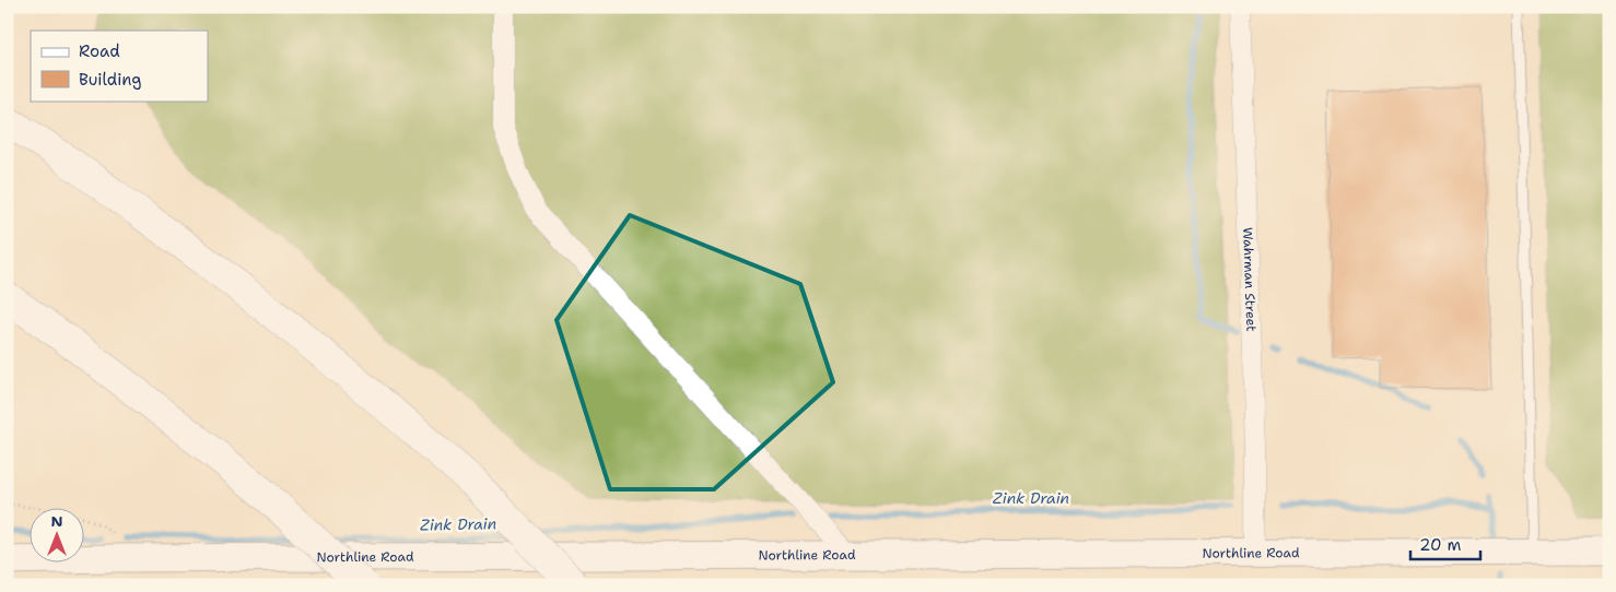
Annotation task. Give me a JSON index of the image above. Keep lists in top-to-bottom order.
{
  "streets": {
    "street": ["Wahrman Street", "Northline Road"]
  },
  "crossings": [
    ["Wahrman Street", "Northline Road"]
  ],
  "water": ["Zink Drain"],
  "legend": ["Road", "Building"],
  "scale_bar": "20 m",
  "north": "top"
}
